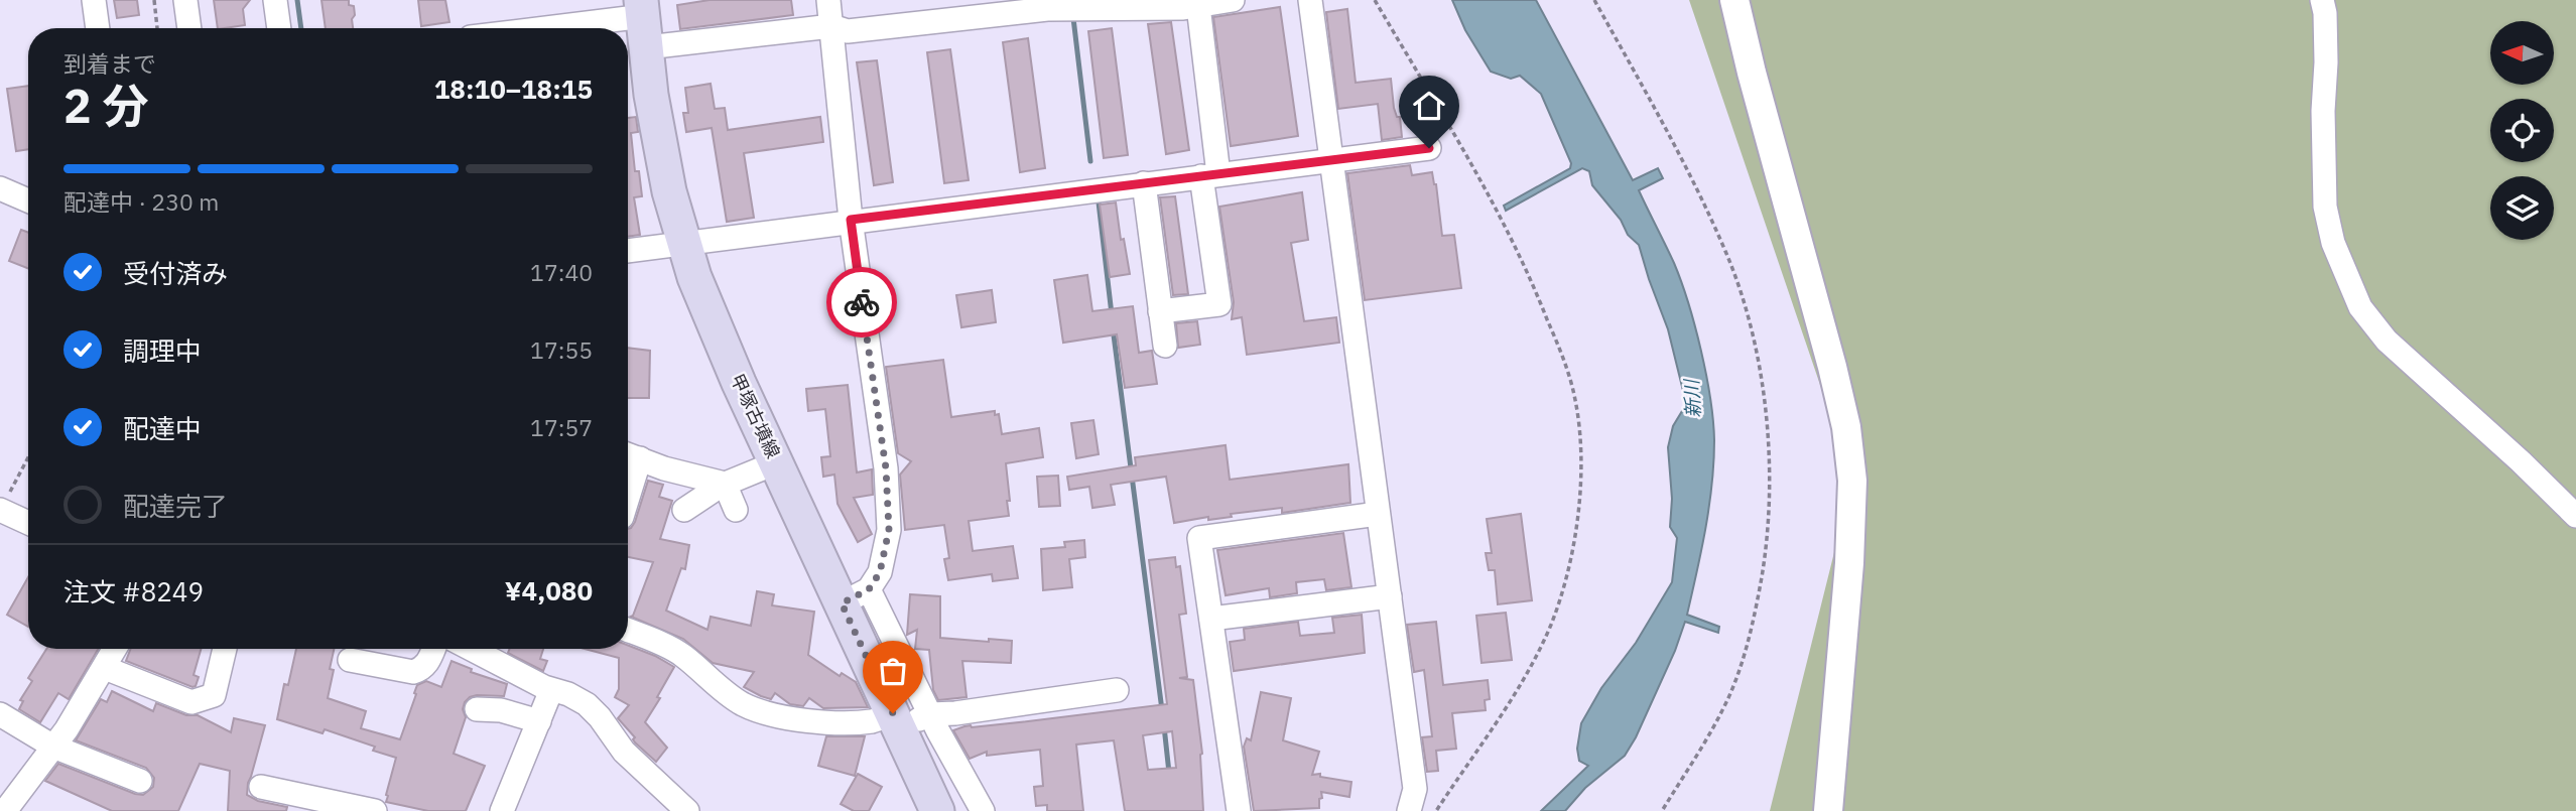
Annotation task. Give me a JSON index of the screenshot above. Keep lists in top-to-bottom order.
{
  "streets": {
    "main road": ["甲塚古墳線"]
  },
  "water": ["新川"],
  "north": "left",
  "page": {
    "heading": ["2 分", "到着まで", "18:10–18:15"],
    "panel": ["注文 #8249", "¥4,080"],
    "bar": "配達中 · 230 m",
    "list": [
      ["受付済み", "17:40"],
      ["調理中", "17:55"],
      ["配達中", "17:57"],
      "配達完了"
    ]
  }
}
